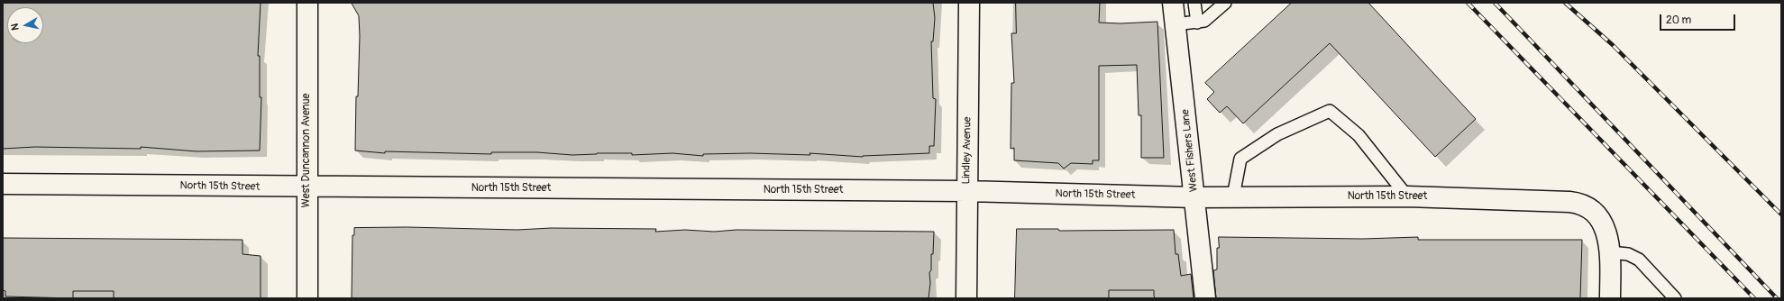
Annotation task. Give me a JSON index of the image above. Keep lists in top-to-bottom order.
{
  "streets": {
    "street": [
      "West Duncannon Avenue",
      "Lindley Avenue",
      "West Fishers Lane",
      "North 15th Street"
    ]
  },
  "crossings": [
    ["West Duncannon Avenue", "North 15th Street"],
    ["Lindley Avenue", "North 15th Street"],
    ["West Fishers Lane", "North 15th Street"]
  ],
  "scale_bar": "20 m",
  "north": "left"
}
